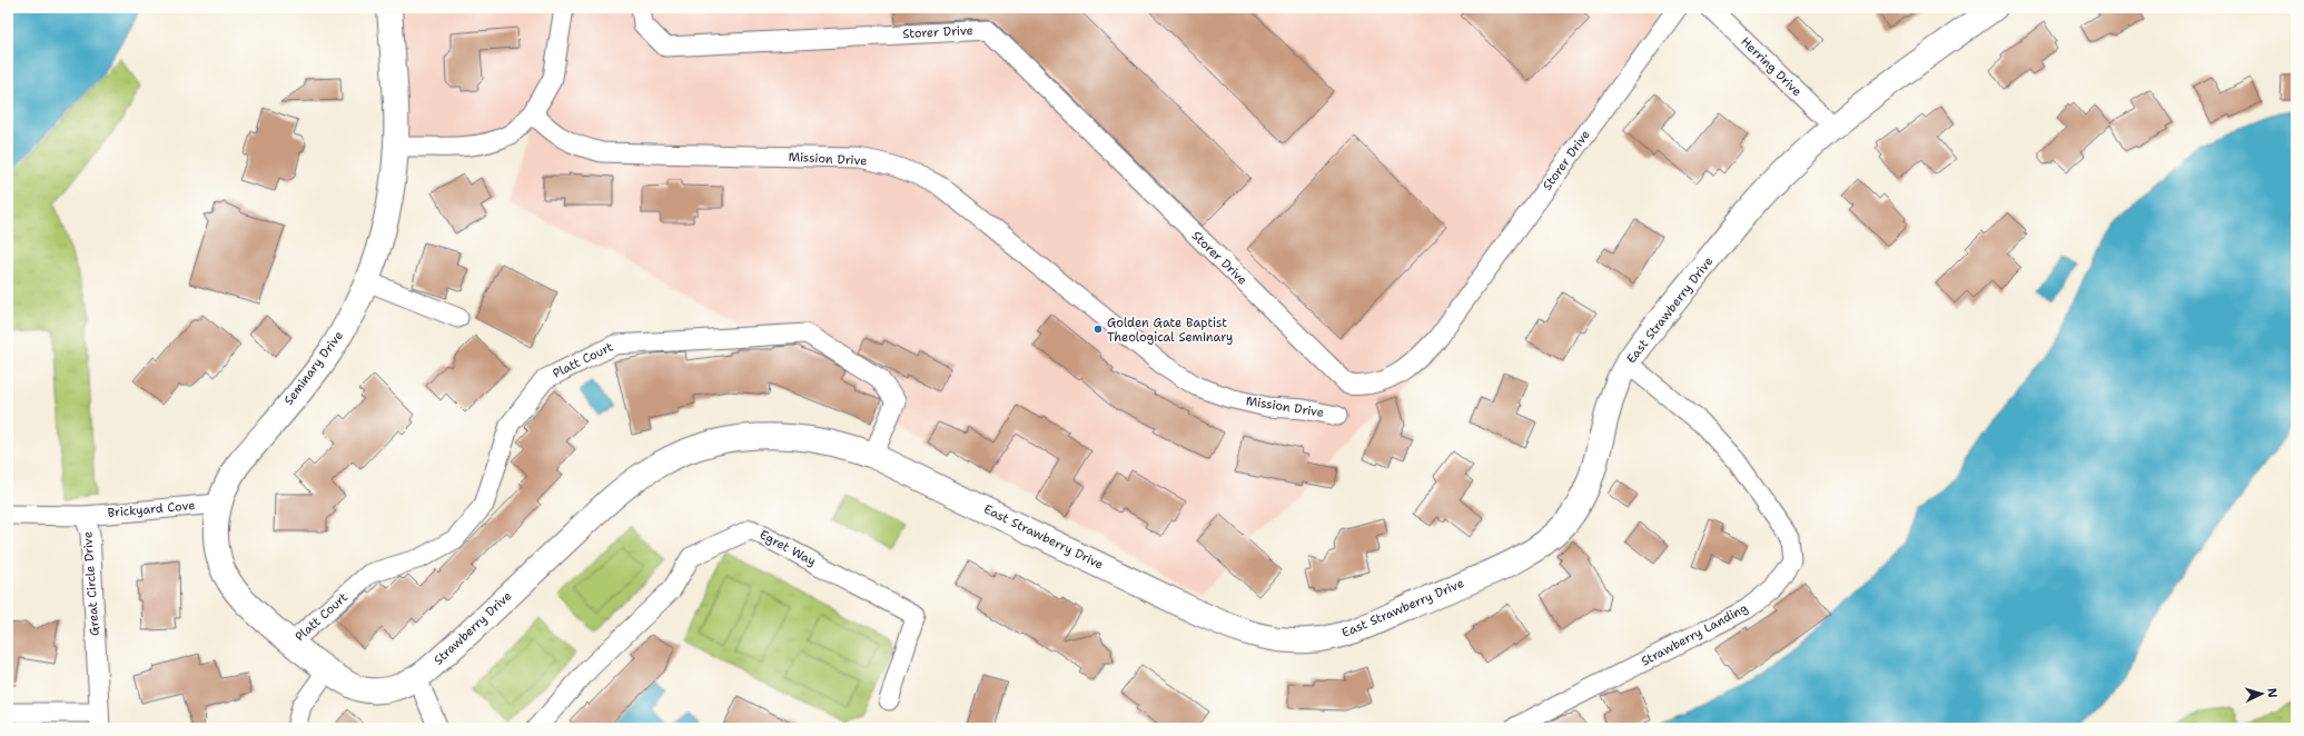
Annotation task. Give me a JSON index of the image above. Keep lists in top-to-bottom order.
{
  "streets": {
    "street": [
      "Storer Drive",
      "Herring Drive",
      "Mission Drive",
      "East Strawberry Drive",
      "Platt Court",
      "Seminary Drive",
      "Brickyard Cove",
      "Egret Way",
      "Great Circle Drive",
      "Strawberry Drive",
      "Strawberry Landing"
    ]
  },
  "crossings": [
    ["Herring Drive", "East Strawberry Drive"],
    ["East Strawberry Drive", "Platt Court"],
    ["East Strawberry Drive", "Strawberry Drive"],
    ["East Strawberry Drive", "Strawberry Landing"],
    ["Platt Court", "Seminary Drive"],
    ["Seminary Drive", "Brickyard Cove"],
    ["Seminary Drive", "Strawberry Drive"],
    ["Brickyard Cove", "Great Circle Drive"]
  ],
  "places": ["Golden Gate Baptist Theological Seminary"],
  "north": "right"
}
